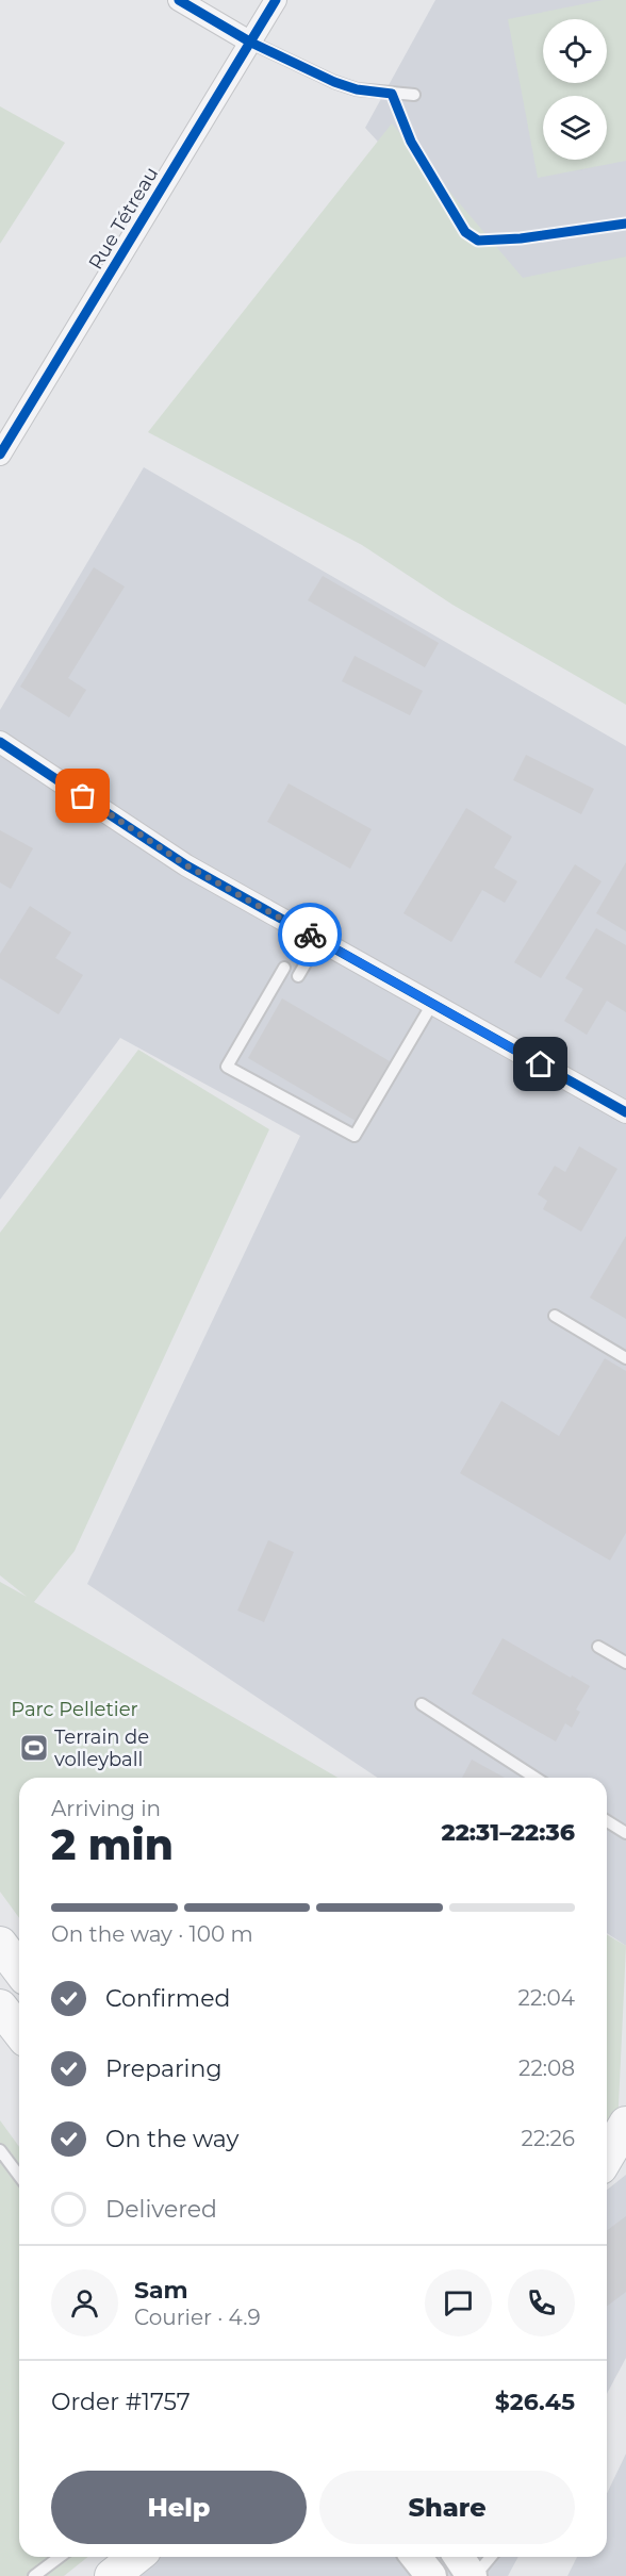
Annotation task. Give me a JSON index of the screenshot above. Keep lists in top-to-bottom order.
{
  "streets": {
    "street": ["Rue Tétreau"]
  },
  "parks": ["Parc Pelletier"],
  "places": {
    "sports": ["Terrain de volleyball"]
  },
  "page": {
    "heading": ["2 min", "Arriving in", "22:31–22:36"],
    "panel": [
      "Sam",
      "Courier · 4.9",
      "Order #1757",
      "$26.45"
    ],
    "bar": "On the way · 100 m",
    "list": [
      ["Confirmed", "22:04"],
      ["Preparing", "22:08"],
      ["On the way", "22:26"],
      "Delivered"
    ],
    "buttons": ["Help", "Share"]
  }
}
